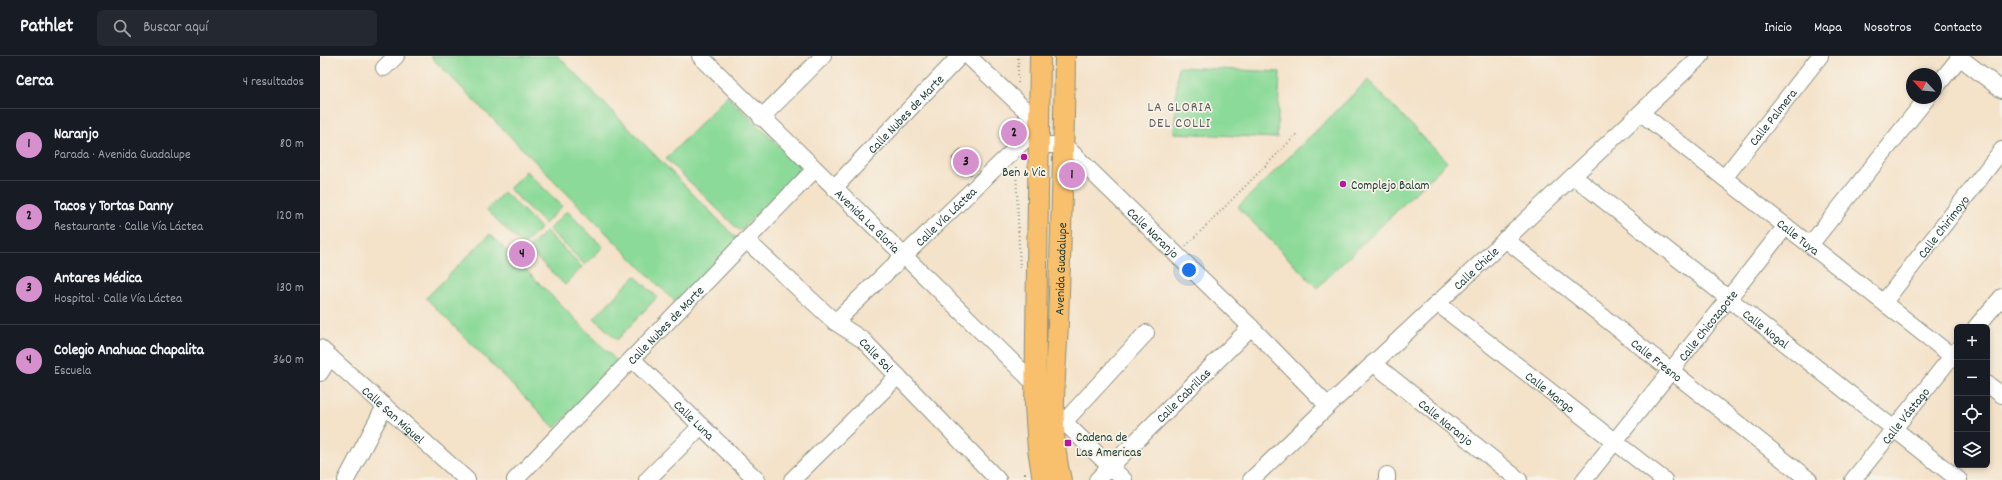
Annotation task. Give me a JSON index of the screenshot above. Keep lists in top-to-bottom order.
{
  "streets": {
    "main road": ["Avenida Guadalupe"],
    "street": [
      "Calle Nubes de Marte",
      "Calle Palmera",
      "Calle Vía Láctea",
      "Avenida La Gloria",
      "Calle Chirimoyo",
      "Calle Naranjo",
      "Calle Tuya",
      "Calle Chicle",
      "Calle Chicozapote",
      "Calle Nogal",
      "Calle Sol",
      "Calle Fresno",
      "Calle Mango",
      "Calle Cabrillas",
      "Calle San Miguel",
      "Calle Vástago",
      "Calle Luna"
    ]
  },
  "crossings": [
    ["Calle Nubes de Marte", "Avenida La Gloria"],
    ["Calle Nubes de Marte", "Calle Sol"],
    ["Calle Nubes de Marte", "Calle Luna"],
    ["Calle Palmera", "Calle Tuya"],
    ["Calle Vía Láctea", "Avenida La Gloria"],
    ["Calle Vía Láctea", "Avenida Guadalupe"],
    ["Calle Vía Láctea", "Calle Sol"],
    ["Avenida La Gloria", "Avenida Guadalupe"],
    ["Calle Chirimoyo", "Calle Tuya"],
    ["Calle Naranjo", "Calle Chicle"],
    ["Calle Naranjo", "Avenida Guadalupe"],
    ["Calle Naranjo", "Calle Cabrillas"],
    ["Calle Tuya", "Calle Chicle"],
    ["Calle Tuya", "Calle Chicozapote"],
    ["Calle Chicle", "Calle Nogal"],
    ["Calle Chicle", "Calle Fresno"],
    ["Calle Chicle", "Calle Mango"],
    ["Calle Chicozapote", "Calle Nogal"],
    ["Calle Chicozapote", "Calle Fresno"],
    ["Calle Chicozapote", "Calle Mango"],
    ["Calle Nogal", "Calle Vástago"]
  ],
  "districts": ["LA GLORIA DEL COLLI"],
  "places": {
    "other": ["Ben & Vic", "Complejo Balam"],
    "transit": ["Cadena de Las Americas"]
  },
  "north": "top left",
  "page": {
    "header": "Pathlet",
    "search": "Buscar aquí",
    "nav": [
      "Inicio",
      "Mapa",
      "Nosotros",
      "Contacto"
    ],
    "heading": ["Cerca", "4 resultados"],
    "list": [
      {
        "mark": "1",
        "name": "Naranjo",
        "note": "Parada · Avenida Guadalupe",
        "value": "80 m"
      },
      {
        "mark": "2",
        "name": "Tacos y Tortas Danny",
        "note": "Restaurante · Calle Vía Láctea",
        "value": "120 m"
      },
      {
        "mark": "3",
        "name": "Antares Médica",
        "note": "Hospital · Calle Vía Láctea",
        "value": "130 m"
      },
      {
        "mark": "4",
        "name": "Colegio Anahuac Chapalita",
        "note": "Escuela",
        "value": "360 m"
      }
    ],
    "pins": [
      "2",
      "3",
      "1",
      "4"
    ],
    "map_buttons": ["+", "−"]
  }
}
